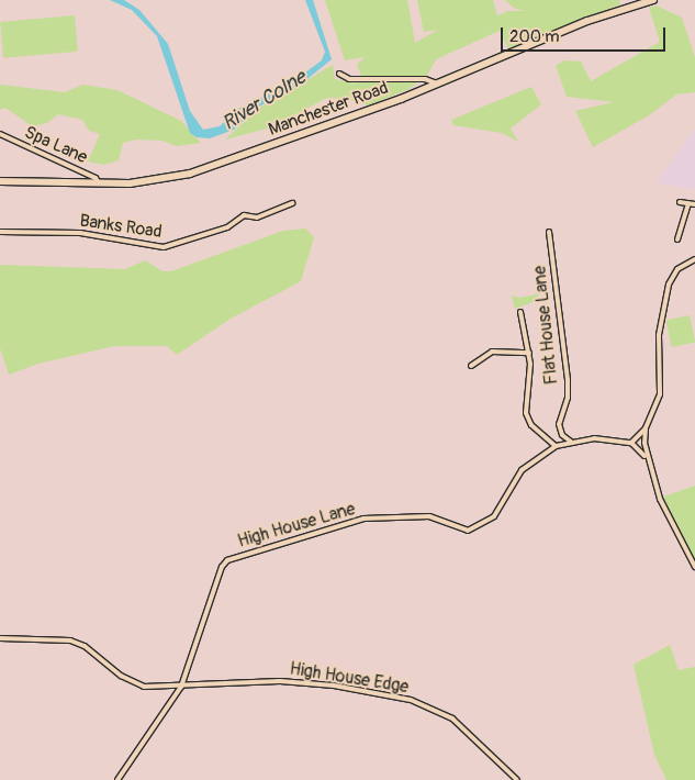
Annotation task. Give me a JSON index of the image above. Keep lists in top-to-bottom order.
{
  "streets": {
    "main road": ["Manchester Road"],
    "street": [
      "Spa Lane",
      "Banks Road",
      "Flat House Lane",
      "High House Lane",
      "High House Edge"
    ]
  },
  "crossings": [
    ["Manchester Road", "Spa Lane"],
    ["Flat House Lane", "High House Lane"],
    ["High House Lane", "High House Edge"]
  ],
  "water": ["River Colne"],
  "scale_bar": "200 m"
}
